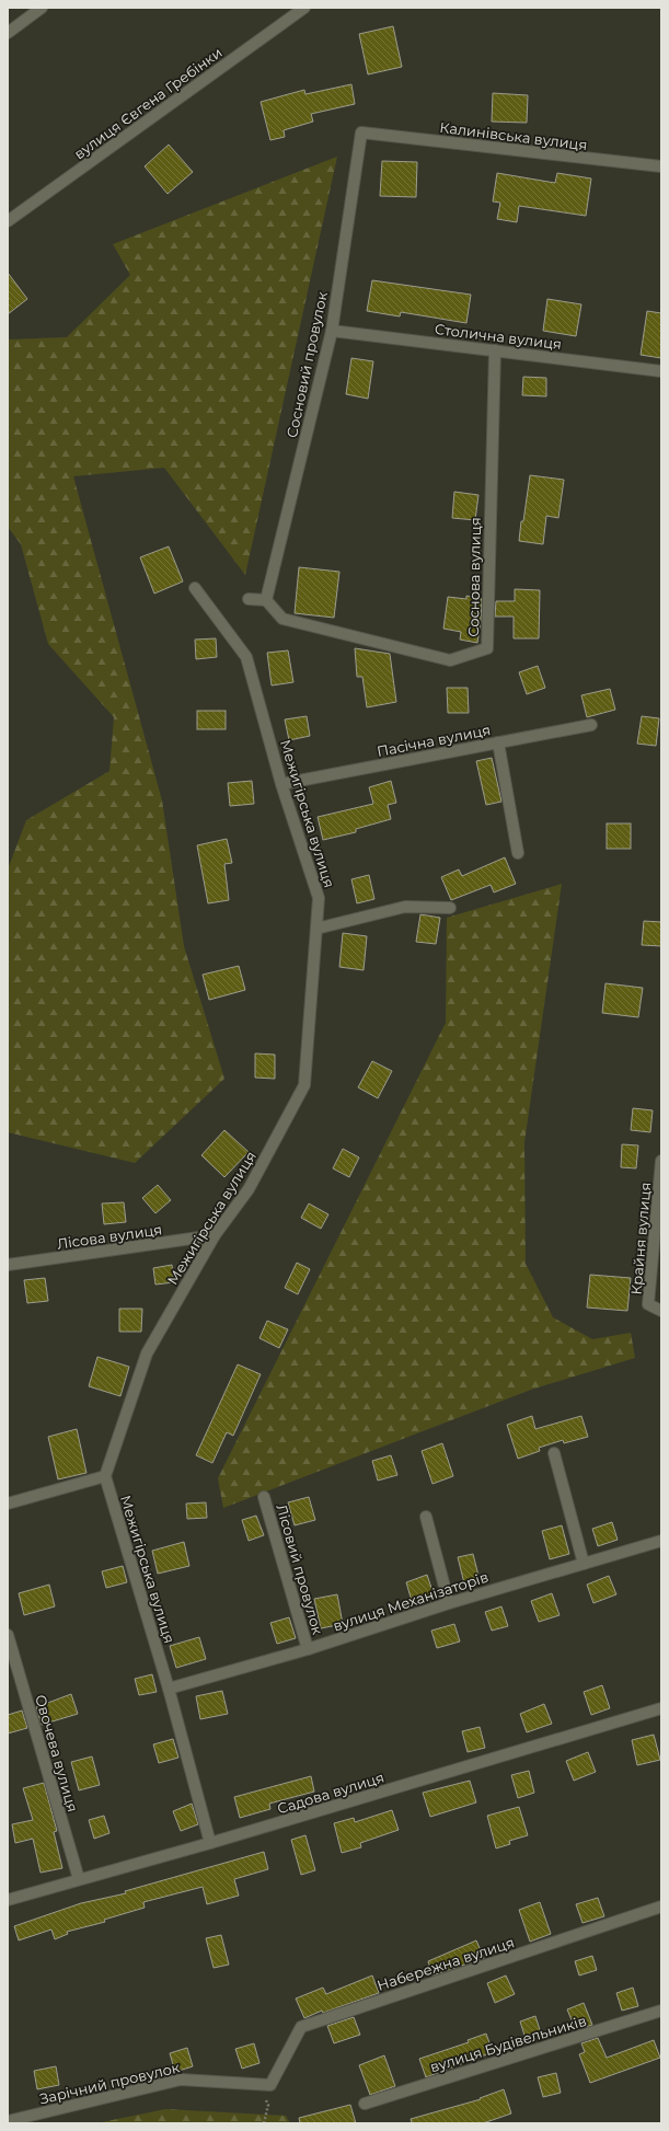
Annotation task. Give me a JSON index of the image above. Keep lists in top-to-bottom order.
{
  "streets": {
    "street": [
      "вулиця Євгена Гребінки",
      "Калинівська вулиця",
      "Столична вулиця",
      "Сосновий провулок",
      "Соснова вулиця",
      "Пасічна вулиця",
      "Межигірська вулиця",
      "Лісова вулиця",
      "Крайня вулиця",
      "Лісовий провулок",
      "вулиця Механізаторів",
      "Овочева вулиця",
      "Садова вулиця",
      "Набережна вулиця",
      "вулиця Будівельників",
      "Зарічний провулок"
    ]
  },
  "crossings": [
    ["Калинівська вулиця", "Сосновий провулок"],
    ["Столична вулиця", "Сосновий провулок"],
    ["Столична вулиця", "Соснова вулиця"],
    ["Сосновий провулок", "Соснова вулиця"],
    ["Пасічна вулиця", "Межигірська вулиця"],
    ["Межигірська вулиця", "Лісова вулиця"],
    ["Межигірська вулиця", "вулиця Механізаторів"],
    ["Межигірська вулиця", "Садова вулиця"],
    ["Лісовий провулок", "вулиця Механізаторів"],
    ["Овочева вулиця", "Садова вулиця"],
    ["Набережна вулиця", "Зарічний провулок"]
  ]
}
